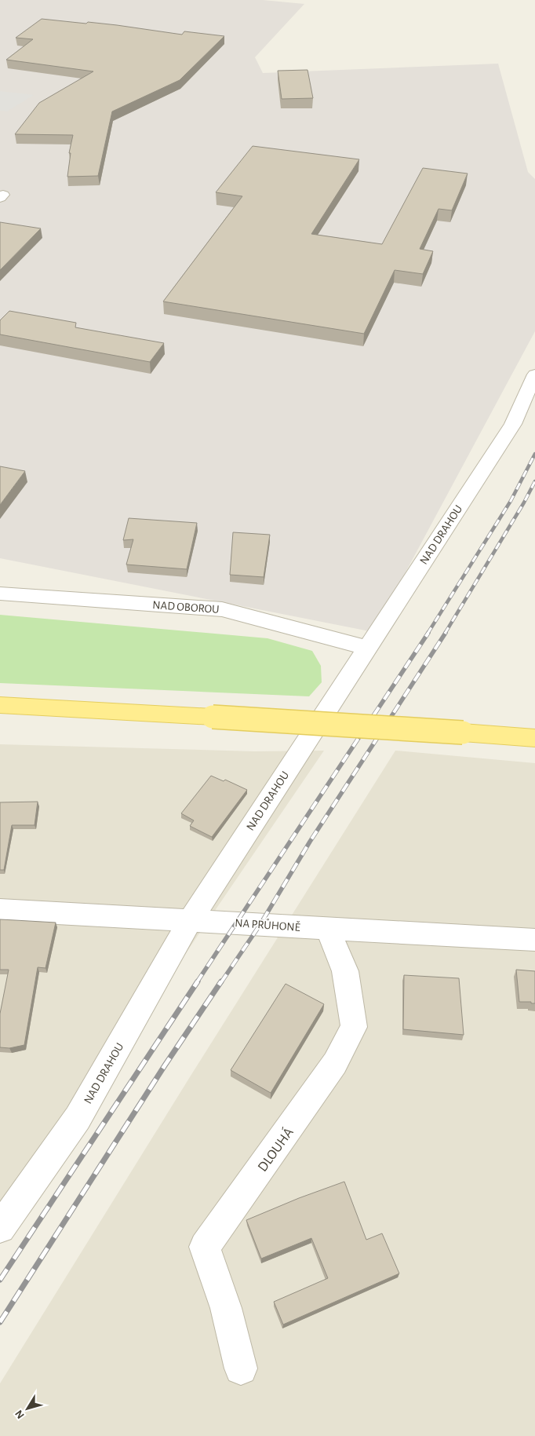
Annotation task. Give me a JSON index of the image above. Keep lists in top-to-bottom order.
{
  "streets": {
    "street": [
      "NAD DRAHOU",
      "NAD OBOROU",
      "NA PRŮHONĚ",
      "DLOUHÁ"
    ]
  },
  "crossings": [
    ["NAD DRAHOU", "NAD OBOROU"],
    ["NAD DRAHOU", "NA PRŮHONĚ"],
    ["NA PRŮHONĚ", "DLOUHÁ"]
  ],
  "north": "bottom left"
}
